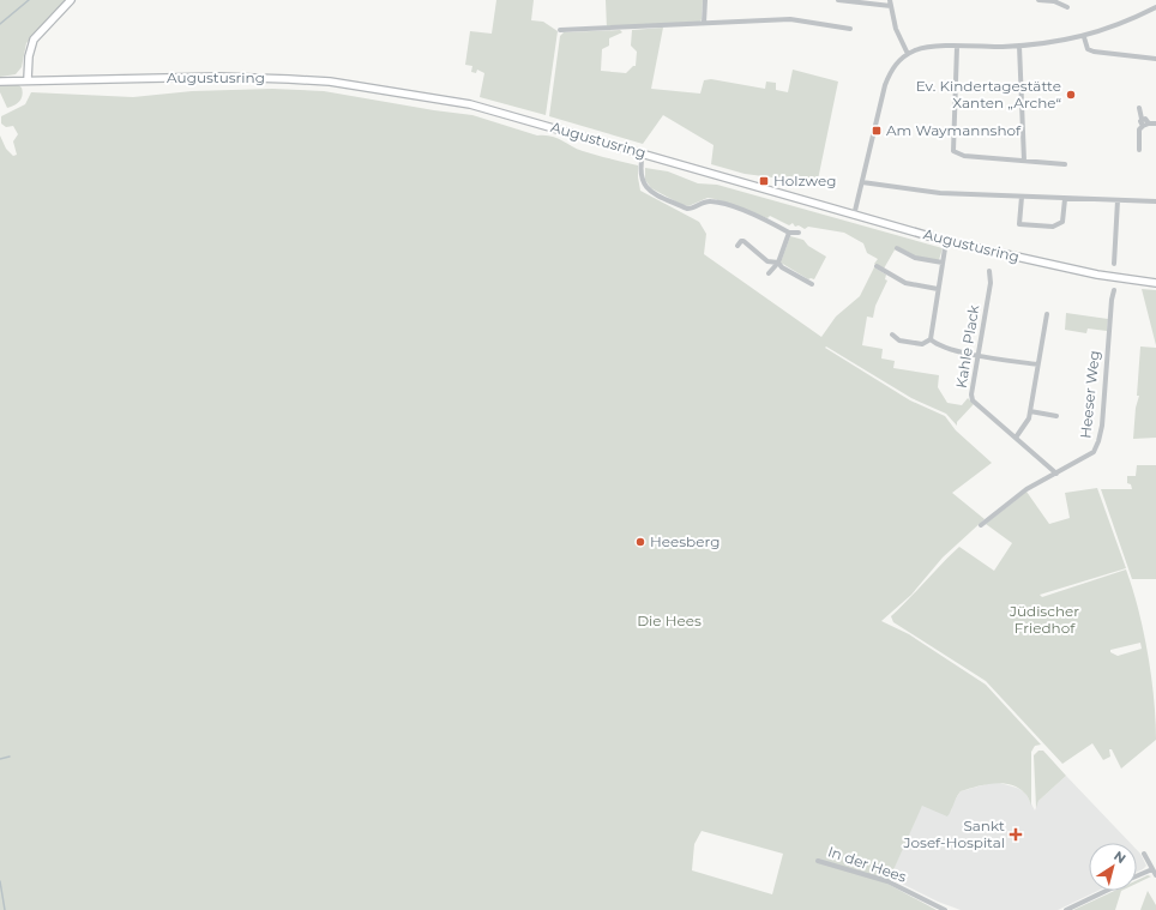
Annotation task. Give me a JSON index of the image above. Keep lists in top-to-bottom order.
{
  "streets": {
    "main road": ["Augustusring"],
    "street": ["Kahle Plack", "Heeser Weg", "In der Hees"]
  },
  "crossings": [
    ["Kahle Plack", "Heeser Weg"]
  ],
  "parks": ["Jüdischer Friedhof", "Die Hees"],
  "places": {
    "other": ["Ev. Kindertagestätte Xanten „Arche“", "Heesberg"],
    "transit": ["Am Waymannshof", "Holzweg"],
    "health": ["Sankt Josef-Hospital"]
  },
  "north": "top right"
}
